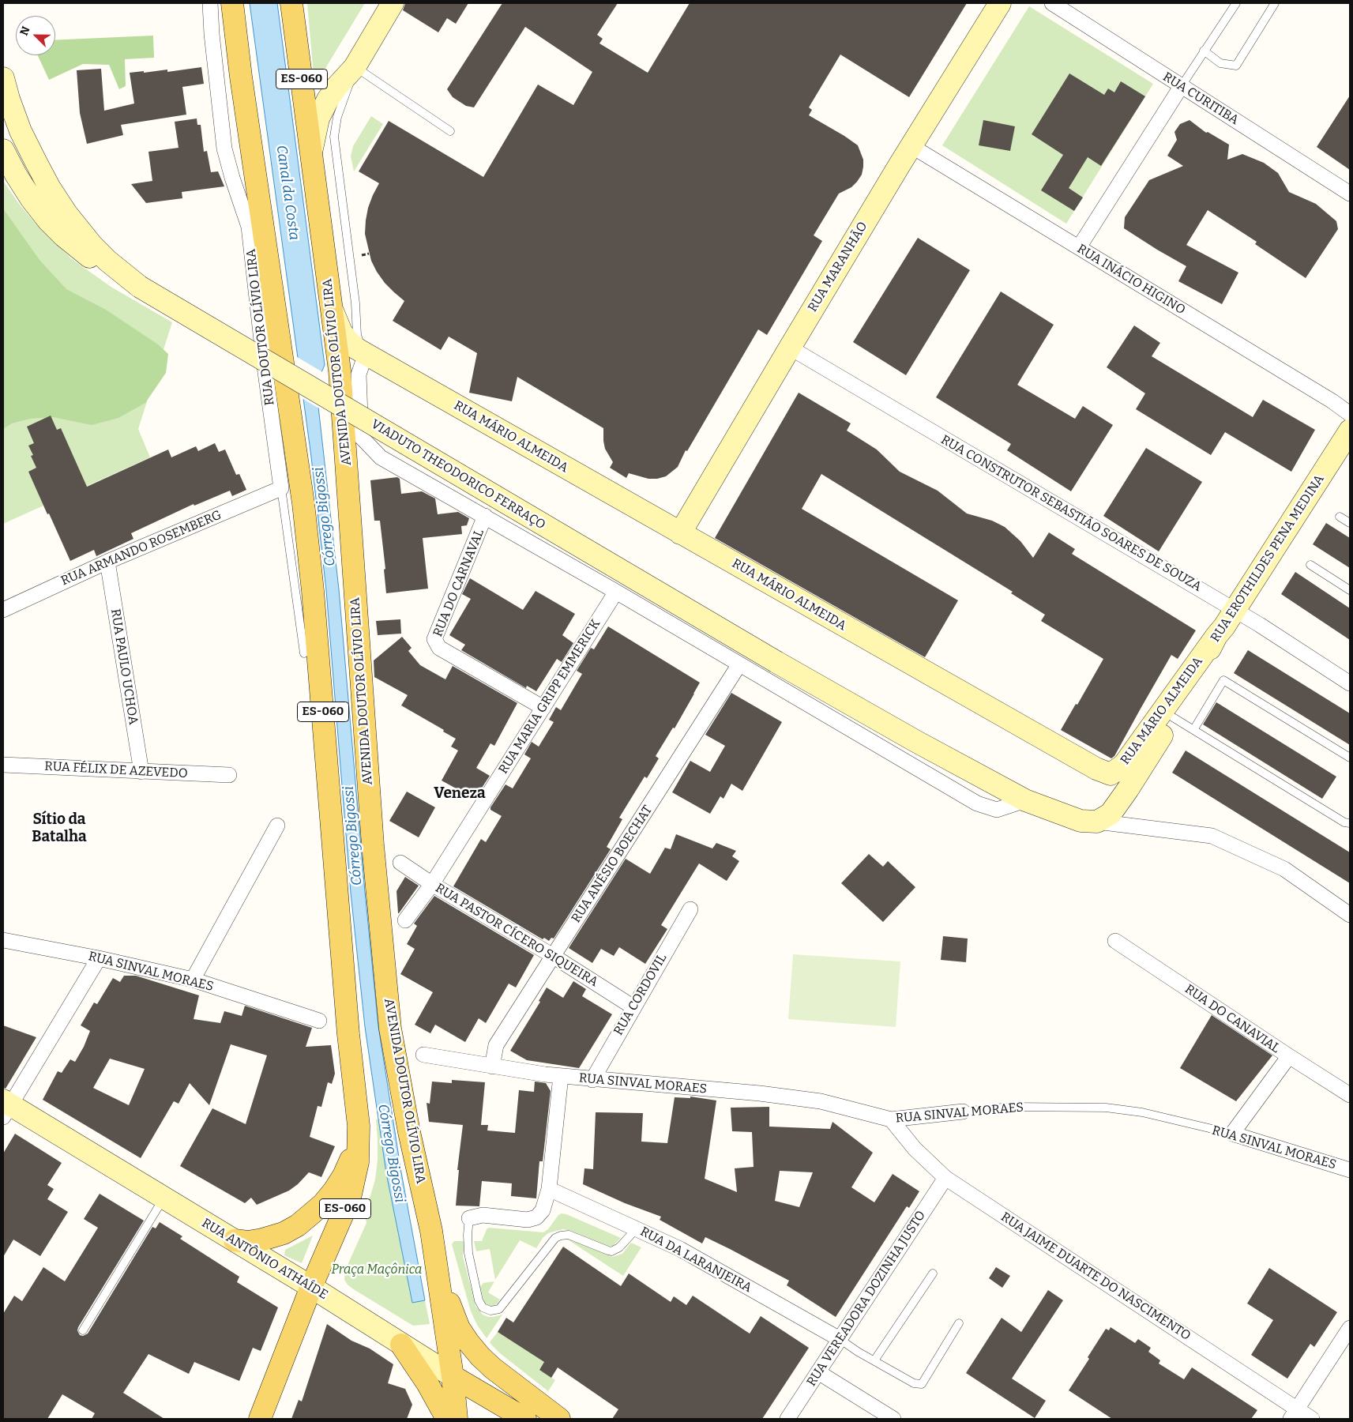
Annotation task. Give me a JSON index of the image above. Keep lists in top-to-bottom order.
{
  "streets": {
    "main road": ["ES-060", "AVENIDA DOUTOR OLÍVIO LIRA", "RUA ANTÔNIO ATHAÍDE"],
    "street": [
      "RUA CURITIBA",
      "RUA MARANHÃO",
      "RUA INÁCIO HIGINO",
      "RUA DOUTOR OLÍVIO LIRA",
      "RUA MÁRIO ALMEIDA",
      "VIADUTO THEODORICO FERRAÇO",
      "RUA CONSTRUTOR SEBASTIÃO SOARES DE SOUZA",
      "RUA ARMANDO ROSEMBERG",
      "RUA EROTHILDES PENA MEDINA",
      "RUA DO CARNAVAL",
      "RUA PAULO UCHOA",
      "RUA MARIA GRIPP EMMERICK",
      "RUA FÉLIX DE AZEVEDO",
      "RUA ANÉSIO BOECHAT",
      "RUA PASTOR CÍCERO SIQUEIRA",
      "RUA SINVAL MORAES",
      "RUA CORDOVIL",
      "RUA DO CANAVIAL",
      "RUA DA LARANJEIRA",
      "RUA JAIME DUARTE DO NASCIMENTO",
      "RUA VEREADORA DOZINHA JUSTO"
    ]
  },
  "crossings": [
    ["ES-060", "RUA ANTÔNIO ATHAÍDE"],
    ["RUA MARANHÃO", "RUA INÁCIO HIGINO"],
    ["RUA MARANHÃO", "RUA MÁRIO ALMEIDA"],
    ["RUA MARANHÃO", "RUA CONSTRUTOR SEBASTIÃO SOARES DE SOUZA"],
    ["RUA DOUTOR OLÍVIO LIRA", "RUA ARMANDO ROSEMBERG"],
    ["AVENIDA DOUTOR OLÍVIO LIRA", "RUA MÁRIO ALMEIDA"],
    ["AVENIDA DOUTOR OLÍVIO LIRA", "RUA ANTÔNIO ATHAÍDE"],
    ["RUA MÁRIO ALMEIDA", "RUA EROTHILDES PENA MEDINA"],
    ["RUA CONSTRUTOR SEBASTIÃO SOARES DE SOUZA", "RUA EROTHILDES PENA MEDINA"],
    ["RUA ARMANDO ROSEMBERG", "RUA PAULO UCHOA"],
    ["RUA DO CARNAVAL", "RUA MARIA GRIPP EMMERICK"],
    ["RUA PAULO UCHOA", "RUA FÉLIX DE AZEVEDO"],
    ["RUA MARIA GRIPP EMMERICK", "RUA PASTOR CÍCERO SIQUEIRA"],
    ["RUA ANÉSIO BOECHAT", "RUA PASTOR CÍCERO SIQUEIRA"],
    ["RUA ANÉSIO BOECHAT", "RUA SINVAL MORAES"],
    ["RUA PASTOR CÍCERO SIQUEIRA", "RUA CORDOVIL"],
    ["RUA SINVAL MORAES", "RUA CORDOVIL"],
    ["RUA SINVAL MORAES", "RUA JAIME DUARTE DO NASCIMENTO"],
    ["RUA DA LARANJEIRA", "RUA VEREADORA DOZINHA JUSTO"],
    ["RUA JAIME DUARTE DO NASCIMENTO", "RUA VEREADORA DOZINHA JUSTO"]
  ],
  "districts": ["Veneza", "Sítio da Batalha"],
  "water": ["Canal da Costa", "Córrego Bigossi"],
  "parks": ["Praça Maçônica"],
  "north": "top left"
}
